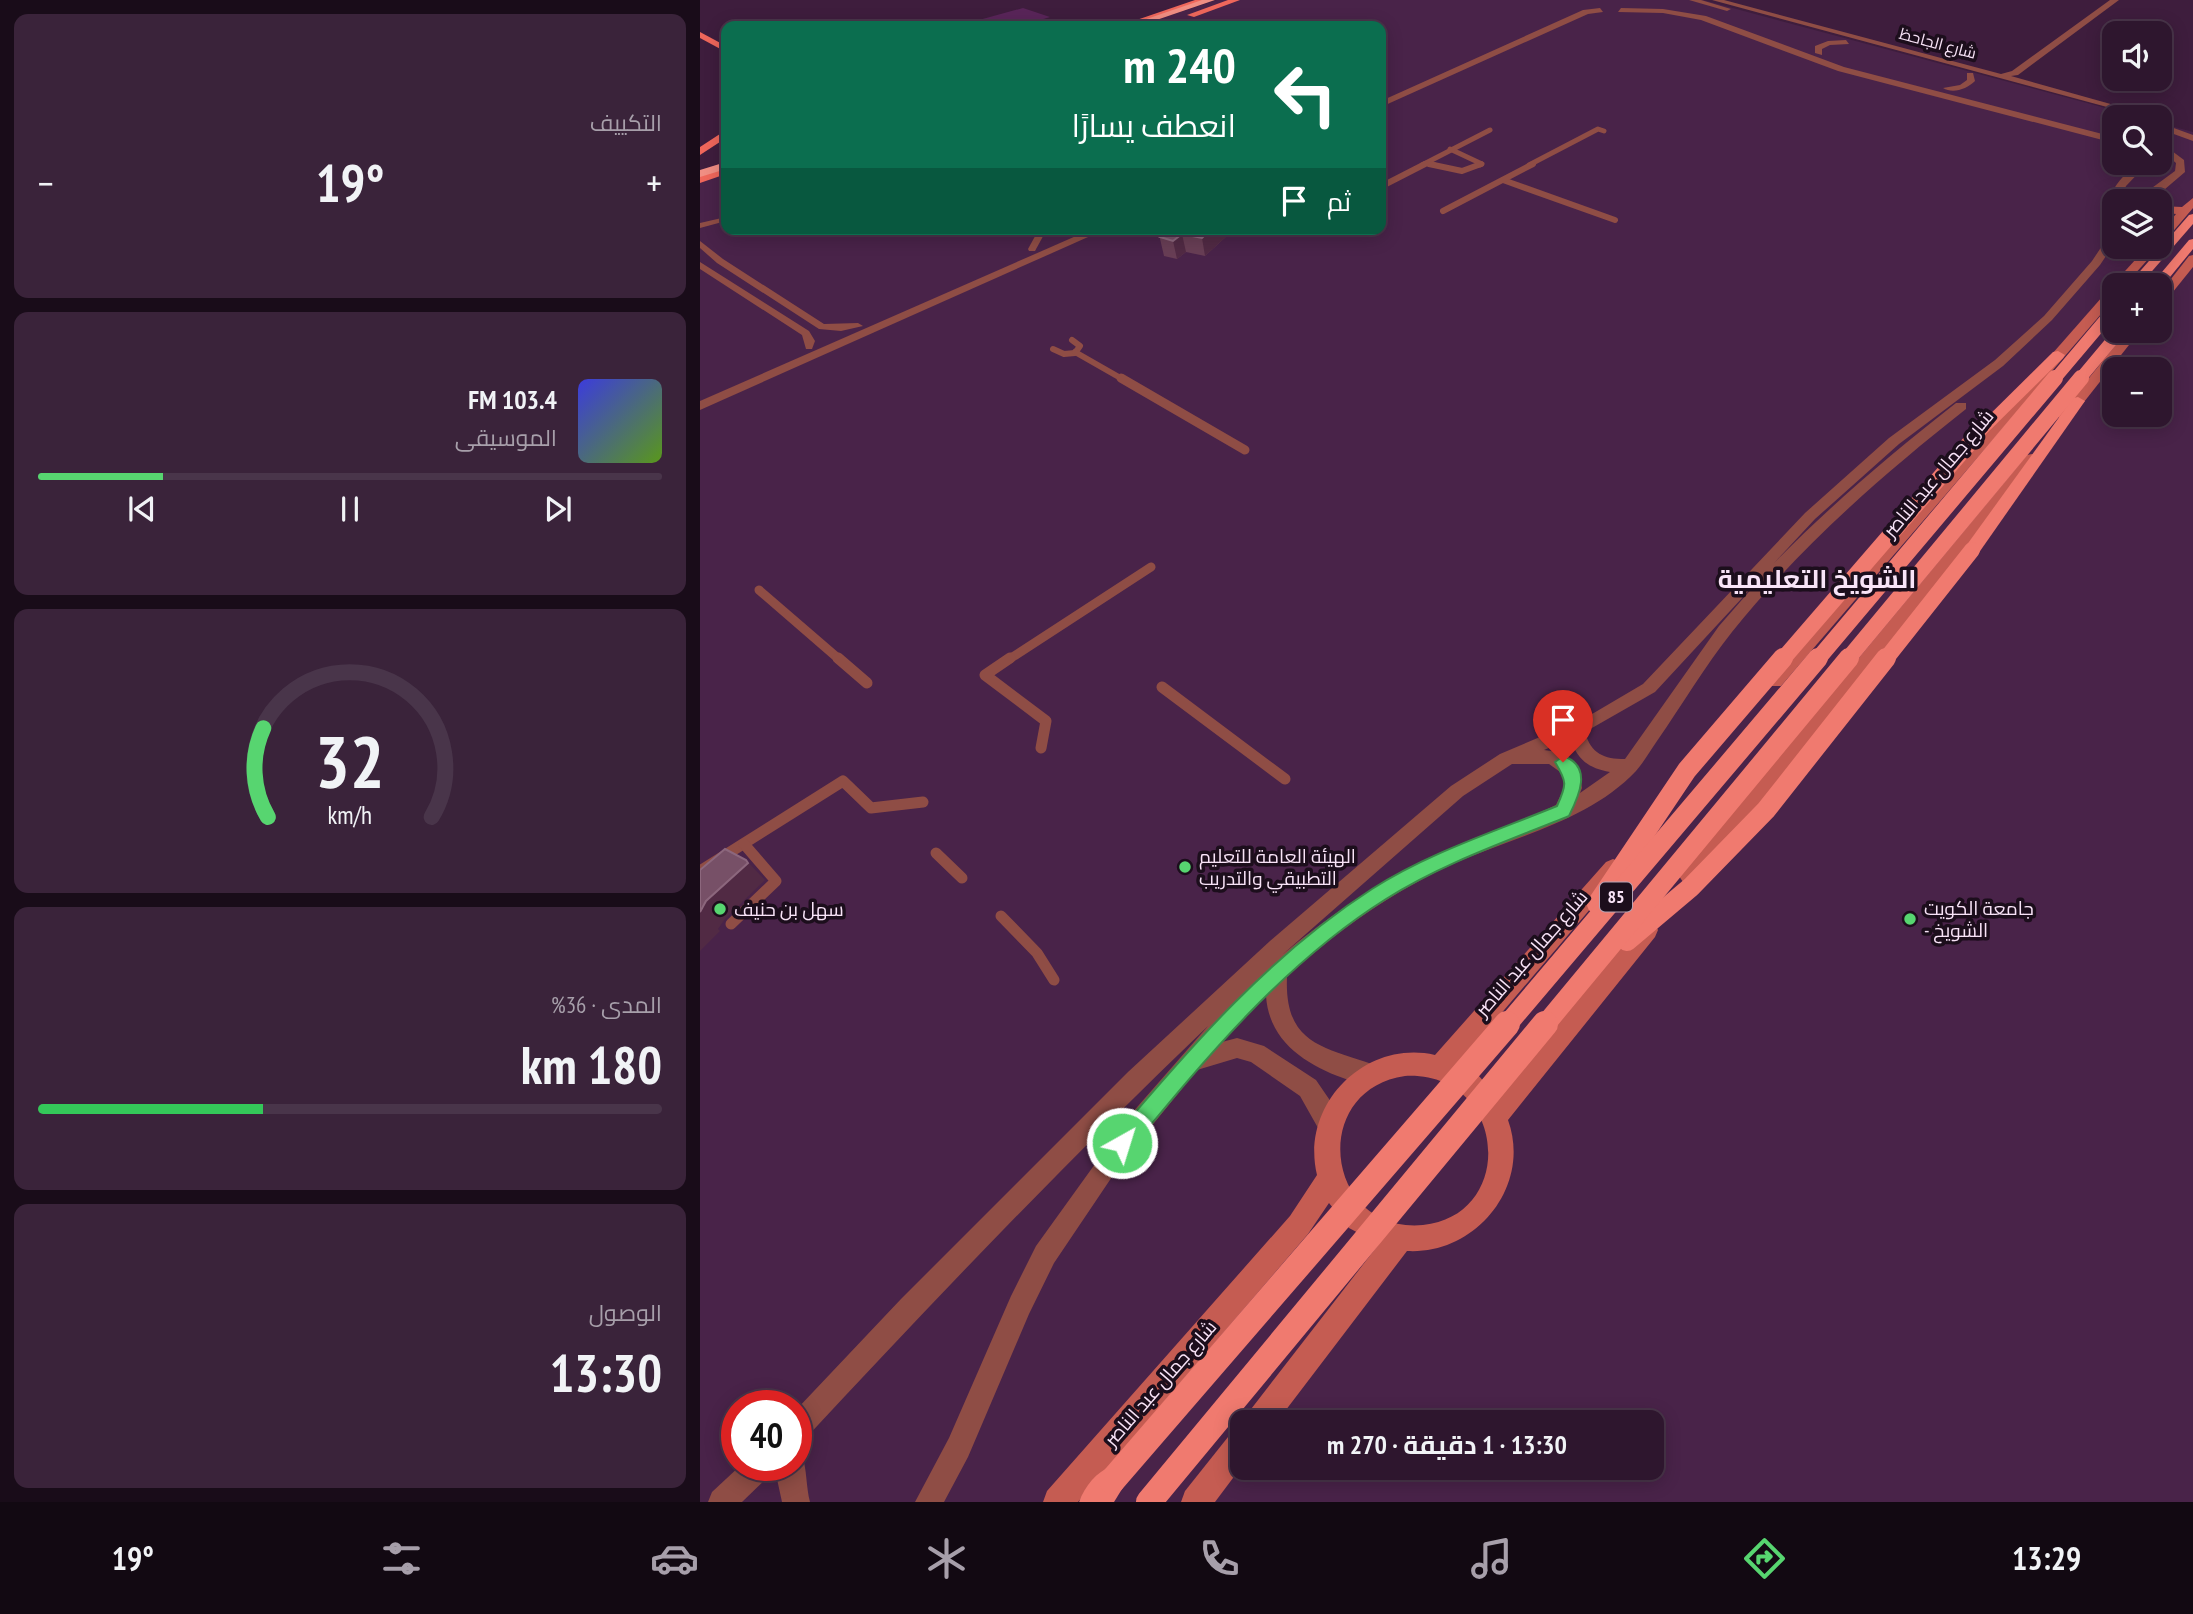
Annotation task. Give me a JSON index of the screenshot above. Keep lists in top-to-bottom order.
{
  "streets": {
    "highway": ["شارع جمال عبد الناصر", "85"],
    "street": ["شارع الجاحظ"]
  },
  "districts": ["الشويخ التعليمية"],
  "places": ["الهيئة العامة للتعليم التطبيقي والتدريب", "سهل بن حنيف", "جامعة الكويت - الشويخ"],
  "page": {
    "tile": [
      "التكييف",
      ["المدى · 36%", "180 km"],
      ["الوصول", "13:30"]
    ],
    "map_buttons": ["+", "−"],
    "turn": ["240 m", "انعطف يسارًا"],
    "heat": ["−", "19°", "+"],
    "then": "ثم",
    "song": ["103.4 FM", "الموسيقى"],
    "limit": "40",
    "trip": "13:30 · 1 دقيقة · 270 m",
    "tabs": ["13:29", "19°"],
    "gauge": ["32", "km/h"]
  }
}
